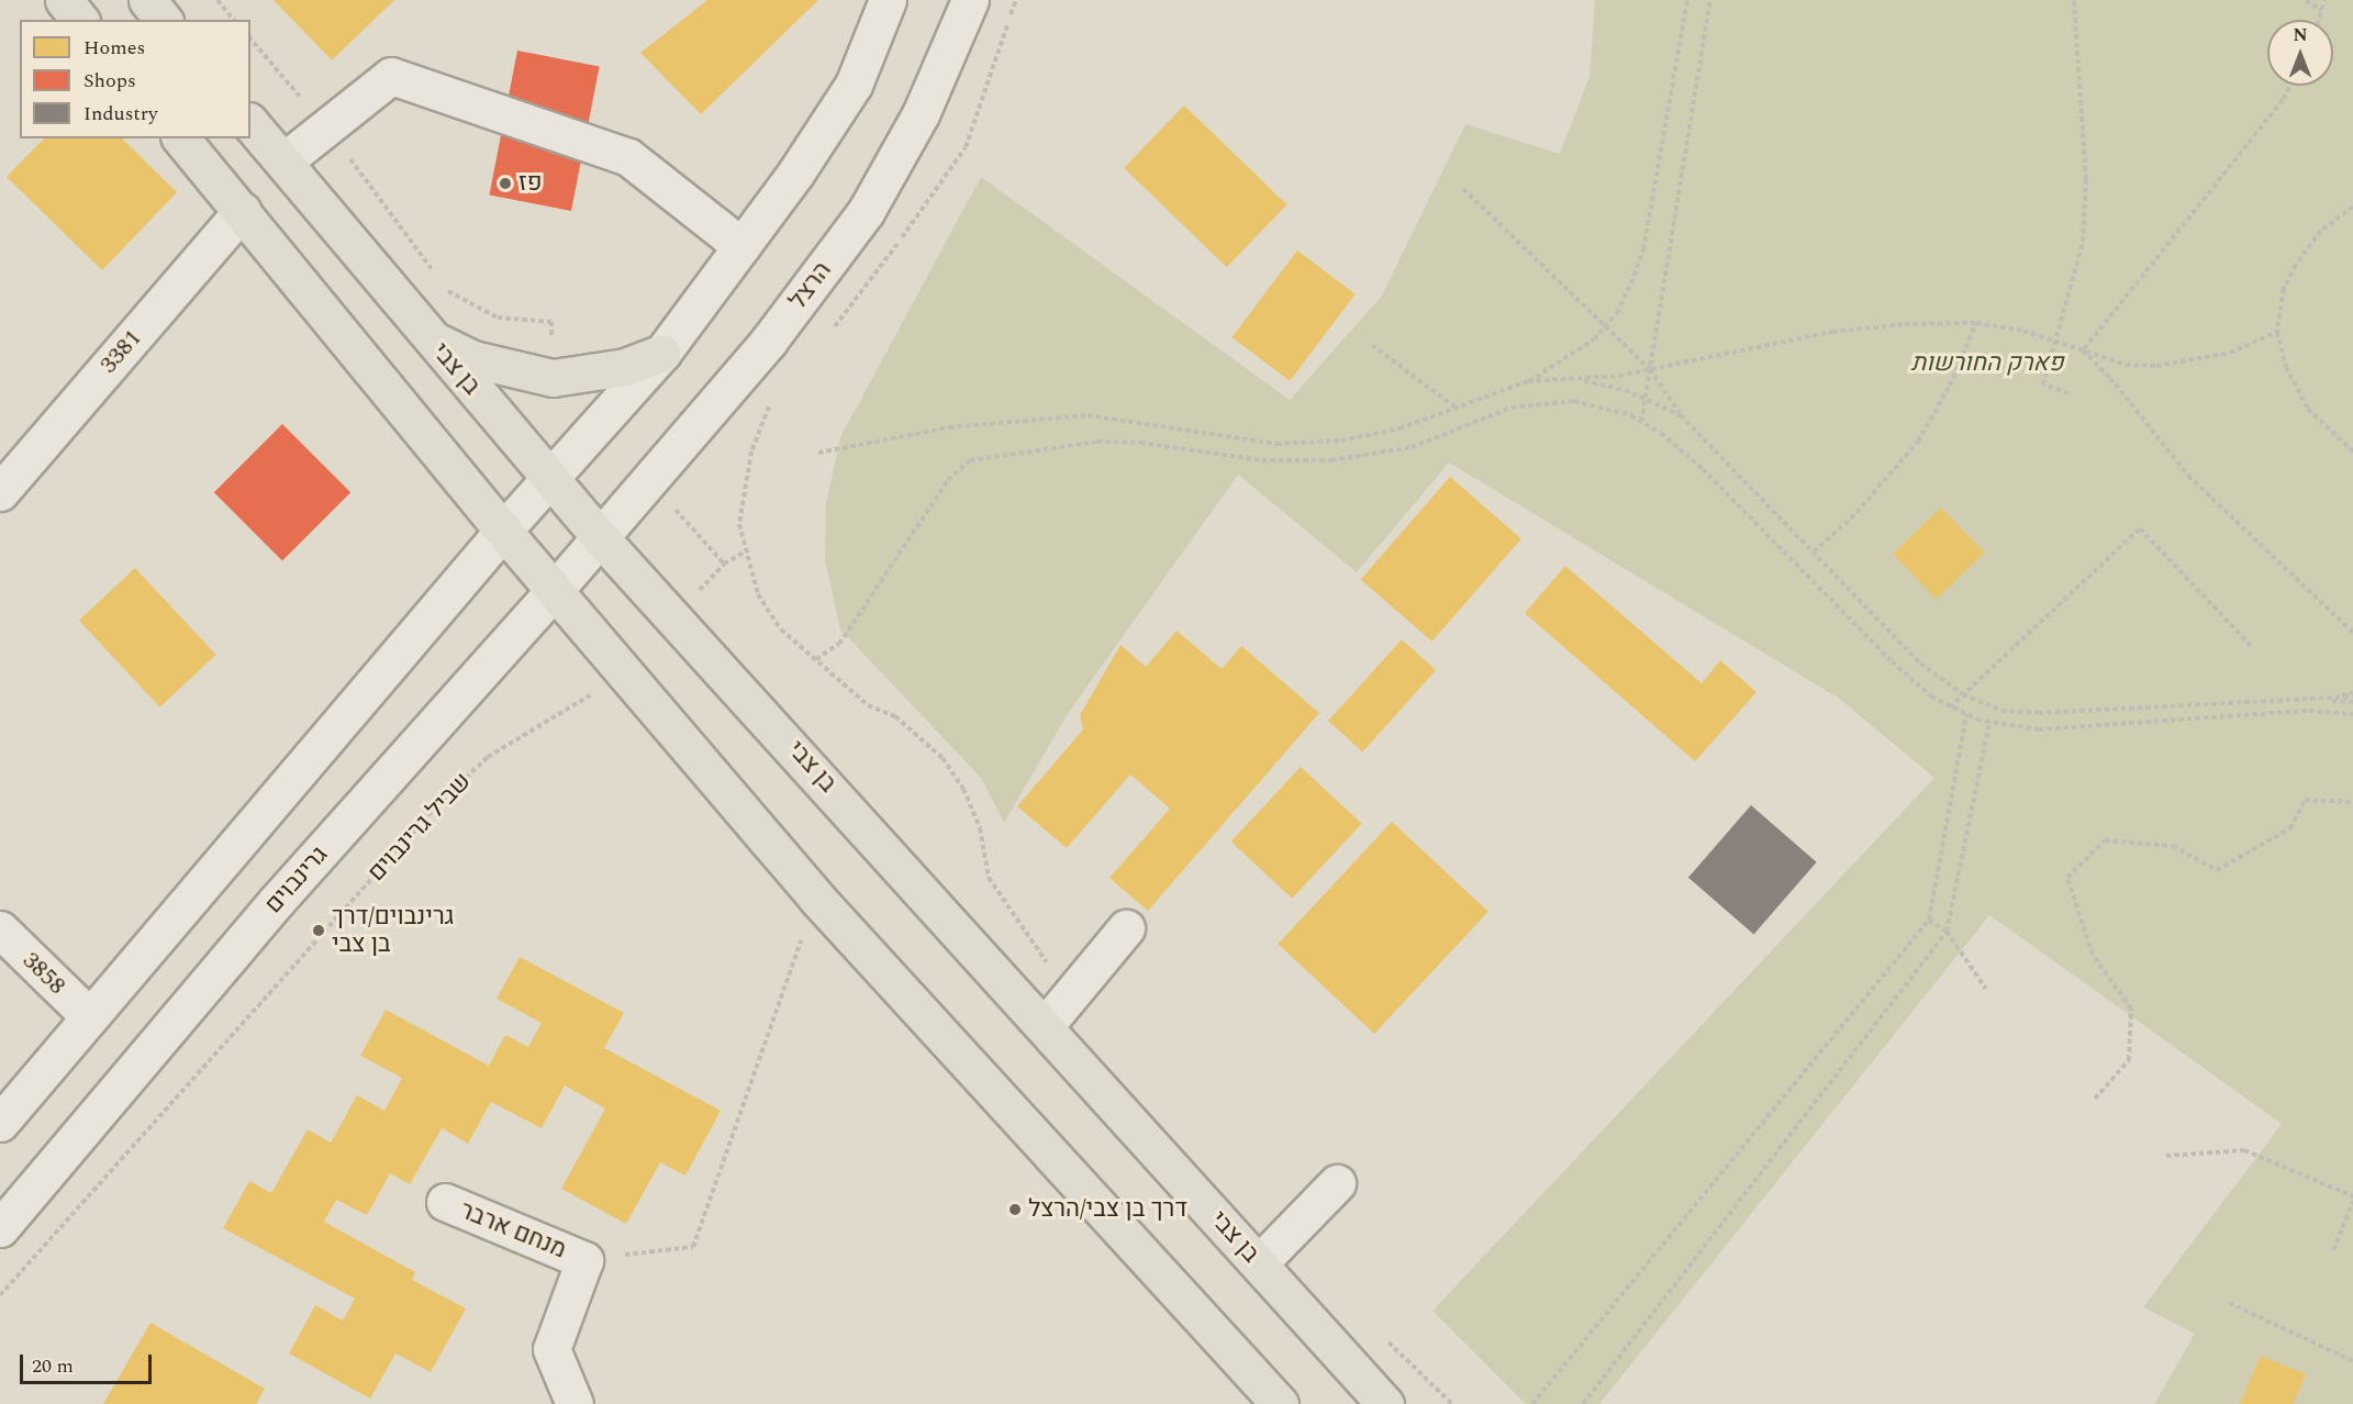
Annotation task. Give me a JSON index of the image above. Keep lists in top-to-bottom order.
{
  "streets": {
    "main road": ["בן צבי"],
    "street": [
      "הרצל",
      "3381",
      "גרינבוים",
      "3858",
      "מנחם ארבר"
    ],
    "path": ["שביל גרינבוים"]
  },
  "crossings": [
    ["הרצל", "בן צבי"],
    ["הרצל", "גרינבוים"],
    ["בן צבי", "גרינבוים"]
  ],
  "parks": ["פארק החורשות"],
  "places": ["פז", "גרינבוים/דרך בן צבי", "דרך בן צבי/הרצל"],
  "legend": ["Homes", "Shops", "Industry"],
  "scale_bar": "20 m",
  "north": "top"
}
